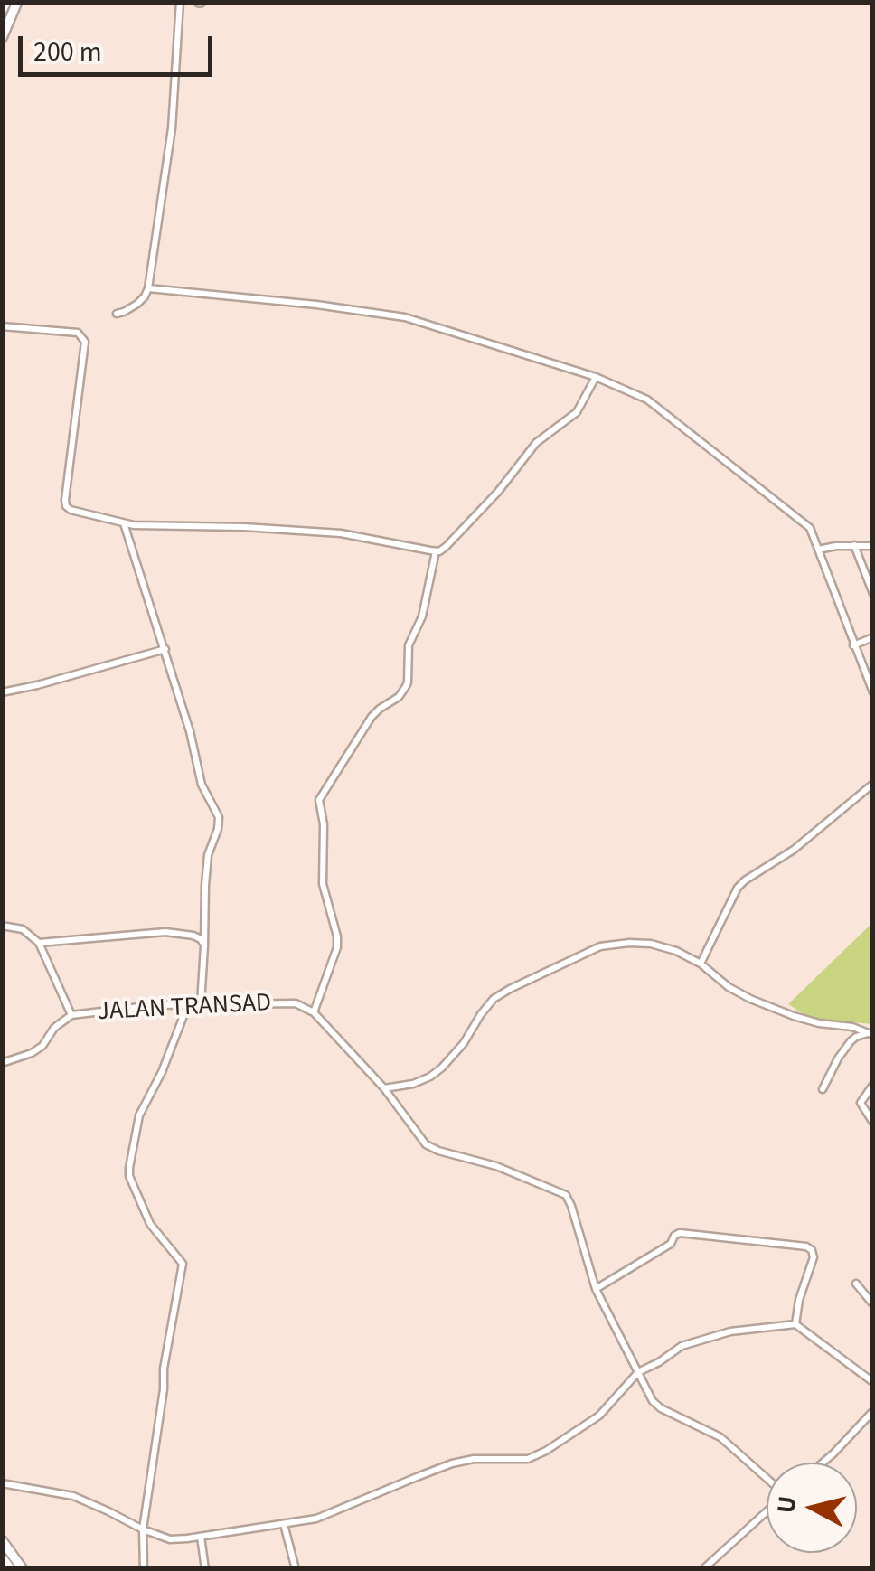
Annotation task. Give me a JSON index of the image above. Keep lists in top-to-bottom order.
{
  "streets": {
    "street": ["JALAN TRANSAD"]
  },
  "scale_bar": "200 m",
  "north": "left"
}
